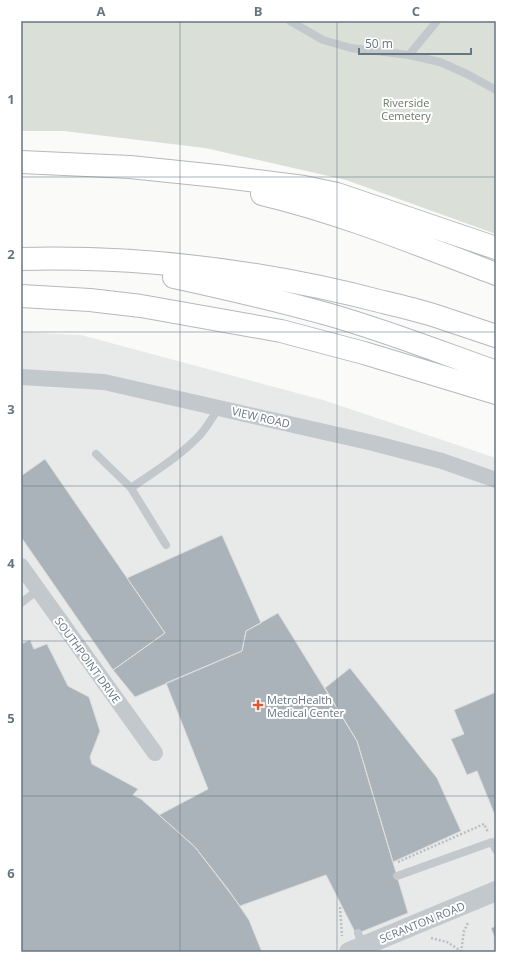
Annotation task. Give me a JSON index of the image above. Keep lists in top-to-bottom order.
{
  "streets": {
    "street": ["VIEW ROAD", "SOUTHPOINT DRIVE", "SCRANTON ROAD"]
  },
  "parks": ["Riverside Cemetery"],
  "places": {
    "health": ["MetroHealth Medical Center"]
  },
  "scale_bar": "50 m",
  "grid": {
    "columns": ["A", "B", "C"],
    "rows": [
      "1",
      "2",
      "3",
      "4",
      "5",
      "6"
    ]
  }
}
